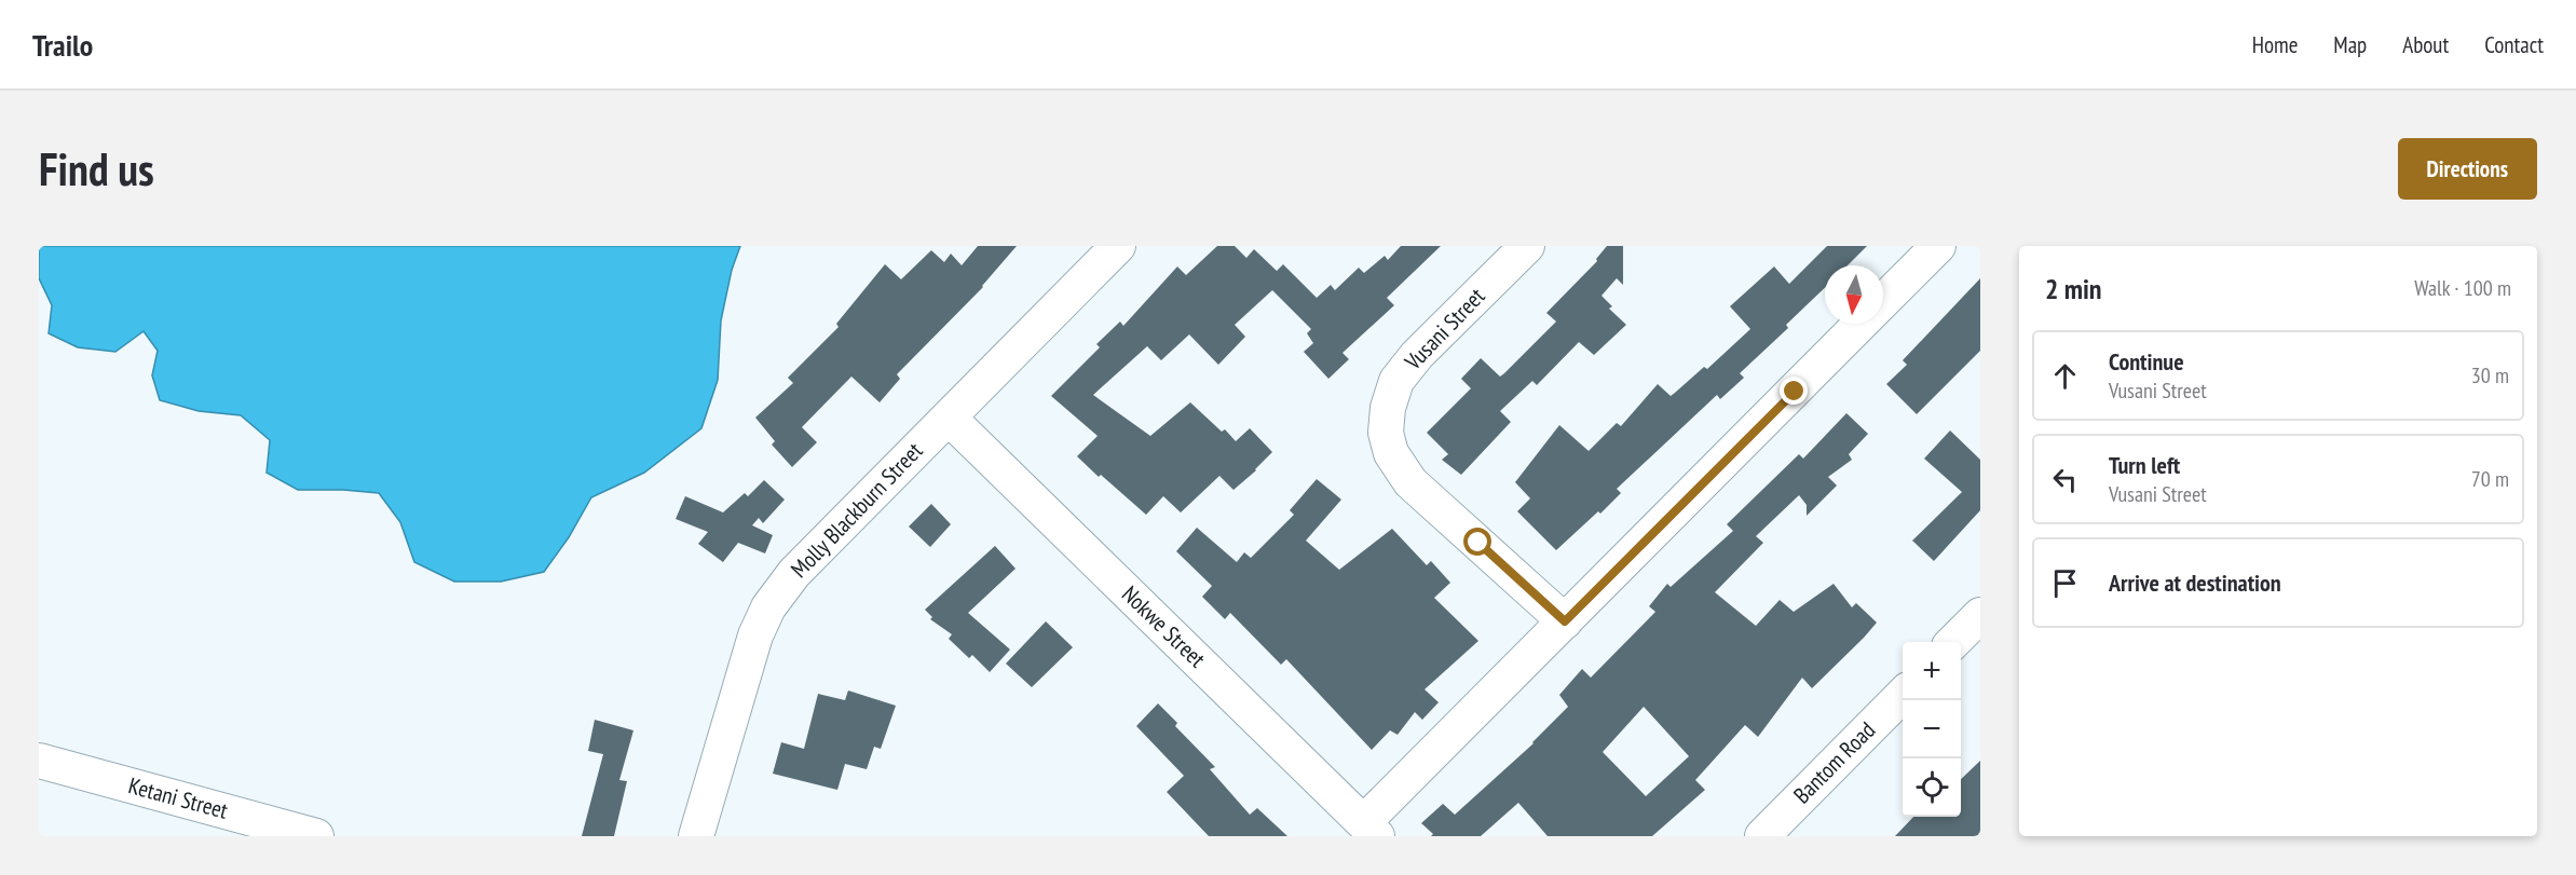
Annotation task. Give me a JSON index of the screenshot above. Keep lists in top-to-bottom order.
{
  "streets": {
    "street": [
      "Vusani Street",
      "Molly Blackburn Street",
      "Nokwe Street",
      "Bantom Road",
      "Ketani Street"
    ]
  },
  "crossings": [
    ["Molly Blackburn Street", "Nokwe Street"]
  ],
  "north": "bottom",
  "page": {
    "header": "Trailo",
    "nav": [
      "Home",
      "Map",
      "About",
      "Contact"
    ],
    "buttons": "Directions",
    "title": "Find us",
    "heading": ["2 min", "Walk · 100 m"],
    "list": [
      ["Continue", "Vusani Street", "30 m"],
      ["Turn left", "Vusani Street", "70 m"],
      "Arrive at destination"
    ],
    "map_buttons": ["+", "−"]
  }
}
